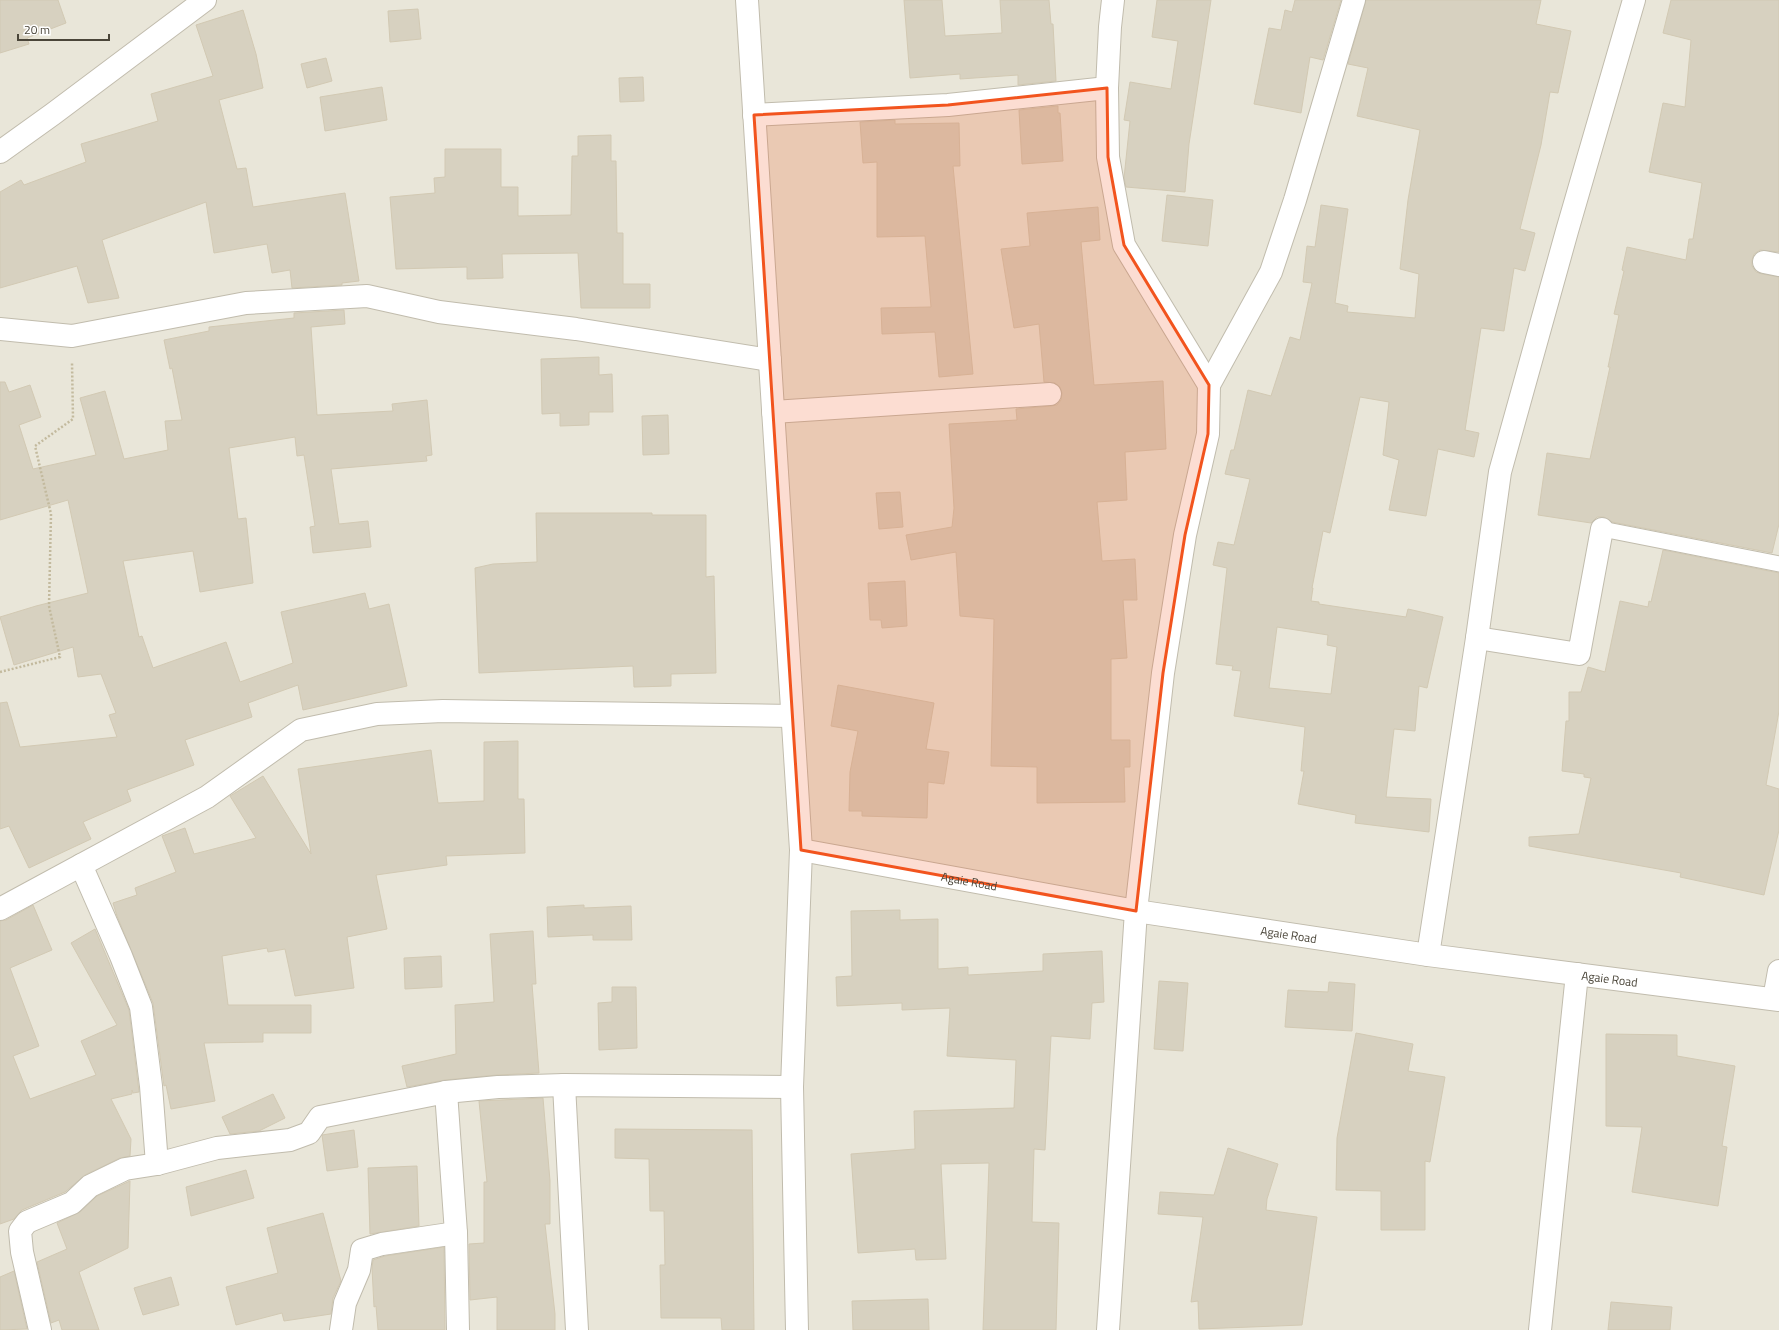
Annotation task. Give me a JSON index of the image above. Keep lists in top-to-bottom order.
{
  "streets": {
    "street": ["Agaie Road"]
  },
  "scale_bar": "20 m"
}
